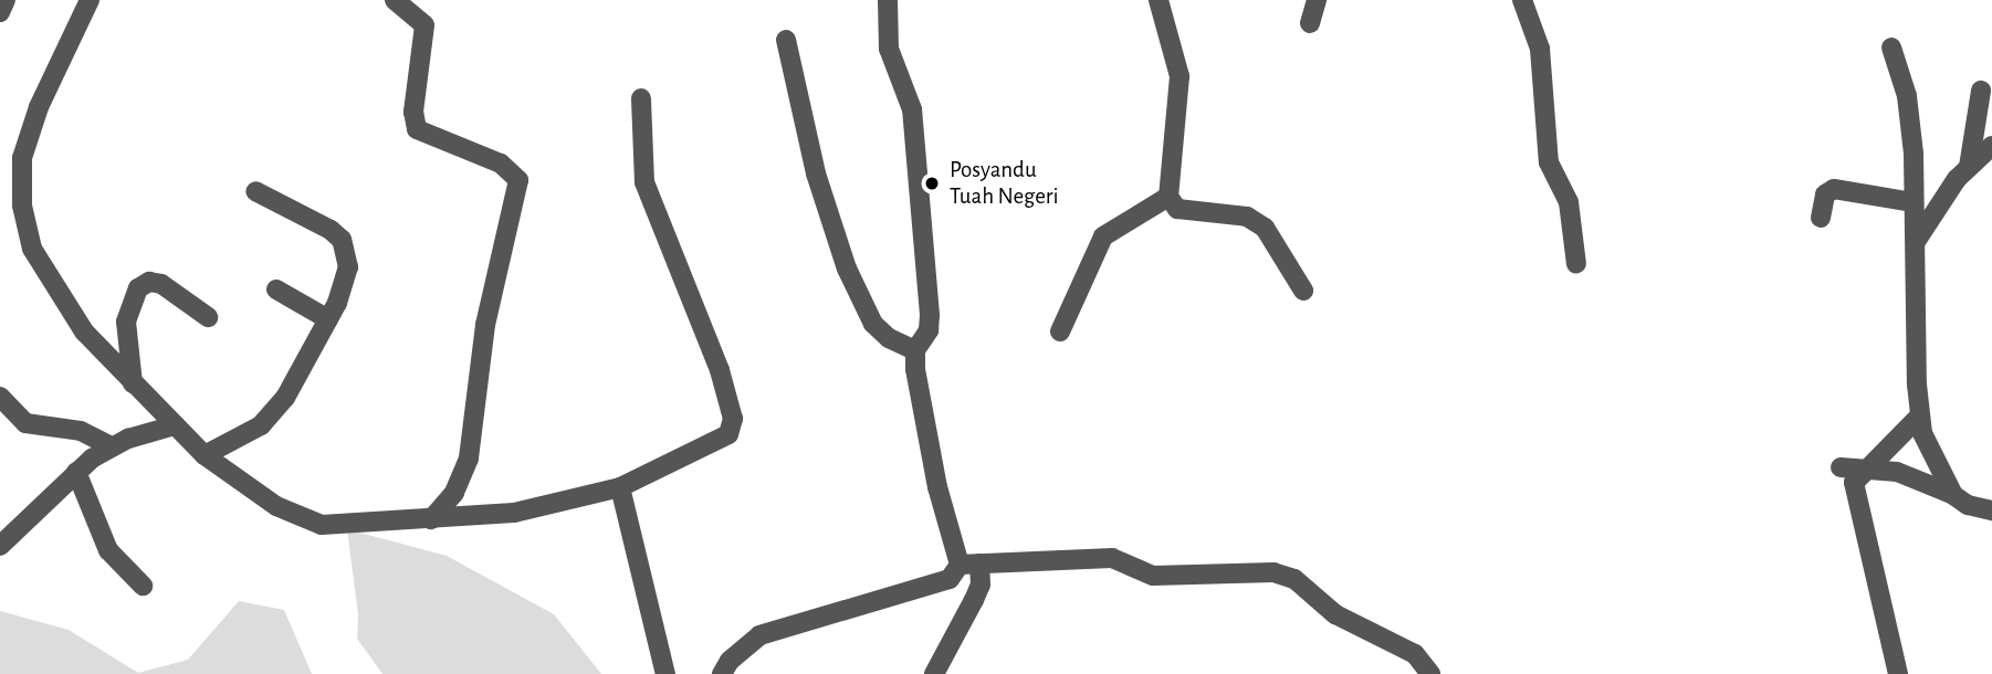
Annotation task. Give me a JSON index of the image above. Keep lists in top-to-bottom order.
{
  "places": ["Posyandu Tuah Negeri"]
}
